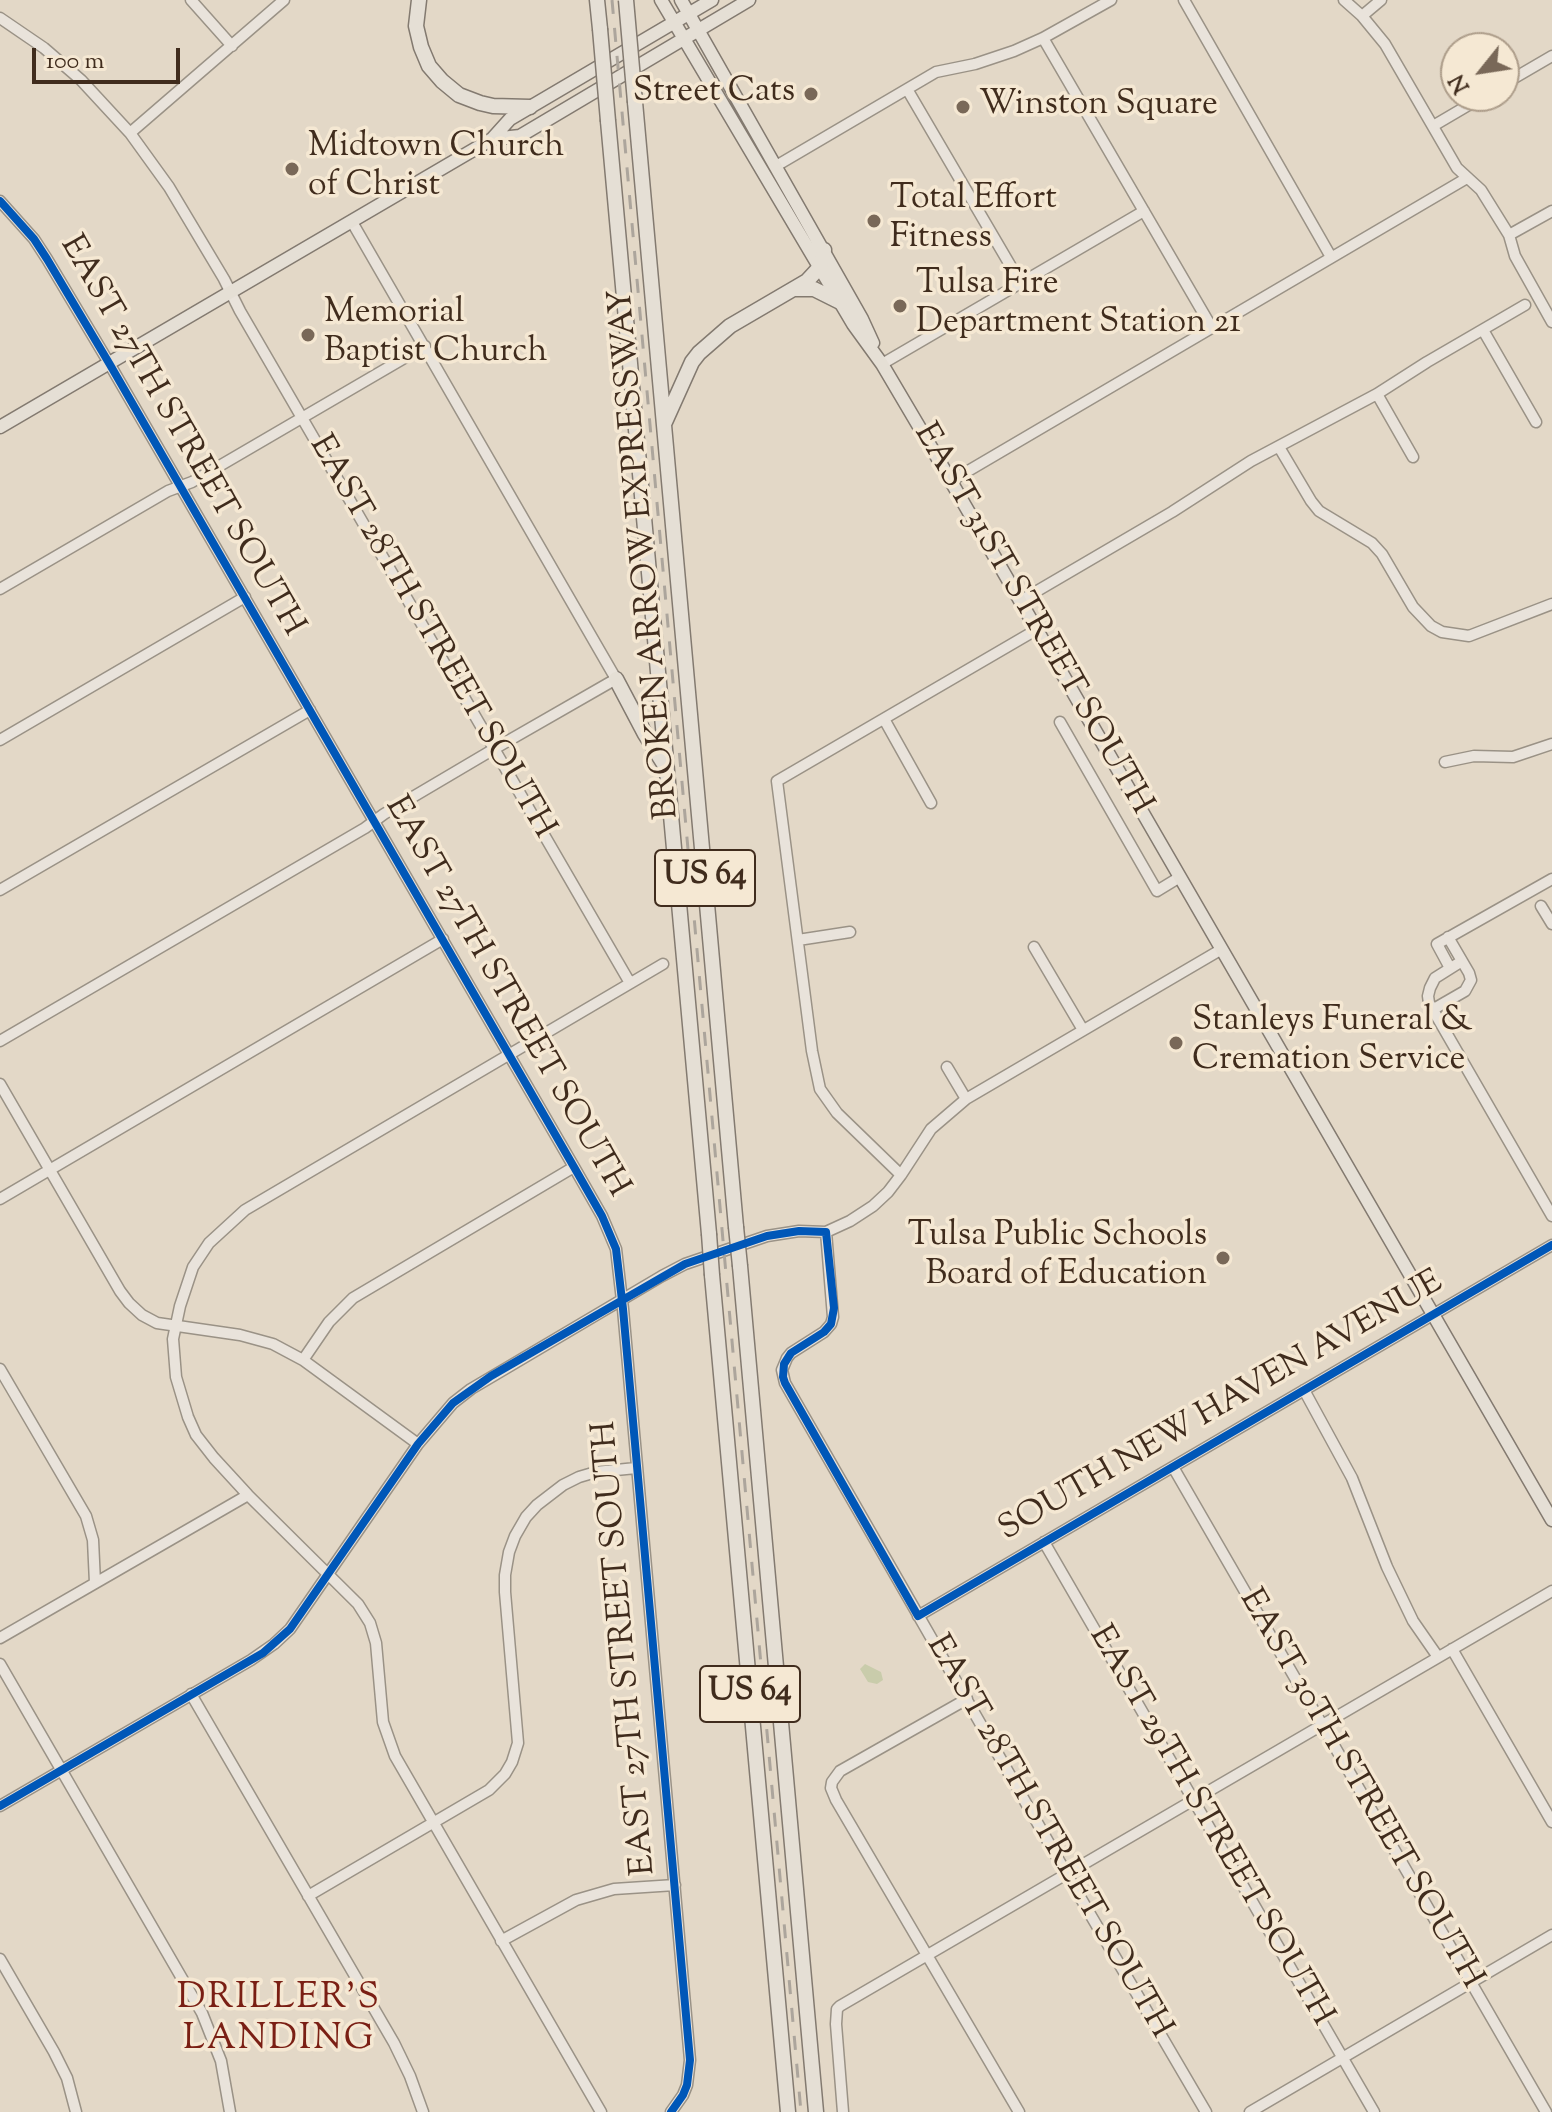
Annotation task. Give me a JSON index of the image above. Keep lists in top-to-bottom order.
{
  "streets": {
    "highway": ["BROKEN ARROW EXPRESSWAY", "US 64"],
    "main road": ["EAST 31ST STREET SOUTH"],
    "street": [
      "EAST 27TH STREET SOUTH",
      "EAST 28TH STREET SOUTH",
      "SOUTH NEW HAVEN AVENUE",
      "EAST 30TH STREET SOUTH",
      "EAST 29TH STREET SOUTH"
    ]
  },
  "crossings": [
    ["EAST 31ST STREET SOUTH", "SOUTH NEW HAVEN AVENUE"],
    ["EAST 28TH STREET SOUTH", "SOUTH NEW HAVEN AVENUE"],
    ["SOUTH NEW HAVEN AVENUE", "EAST 30TH STREET SOUTH"],
    ["SOUTH NEW HAVEN AVENUE", "EAST 29TH STREET SOUTH"]
  ],
  "districts": ["DRILLER'S LANDING"],
  "places": [
    "Street Cats",
    "Winston Square",
    "Midtown Church of Christ",
    "Total Effort Fitness",
    "Tulsa Fire Department Station 21",
    "Memorial Baptist Church",
    "Stanleys Funeral & Cremation Service",
    "Tulsa Public Schools Board of Education"
  ],
  "scale_bar": "100 m",
  "north": "bottom left"
}
